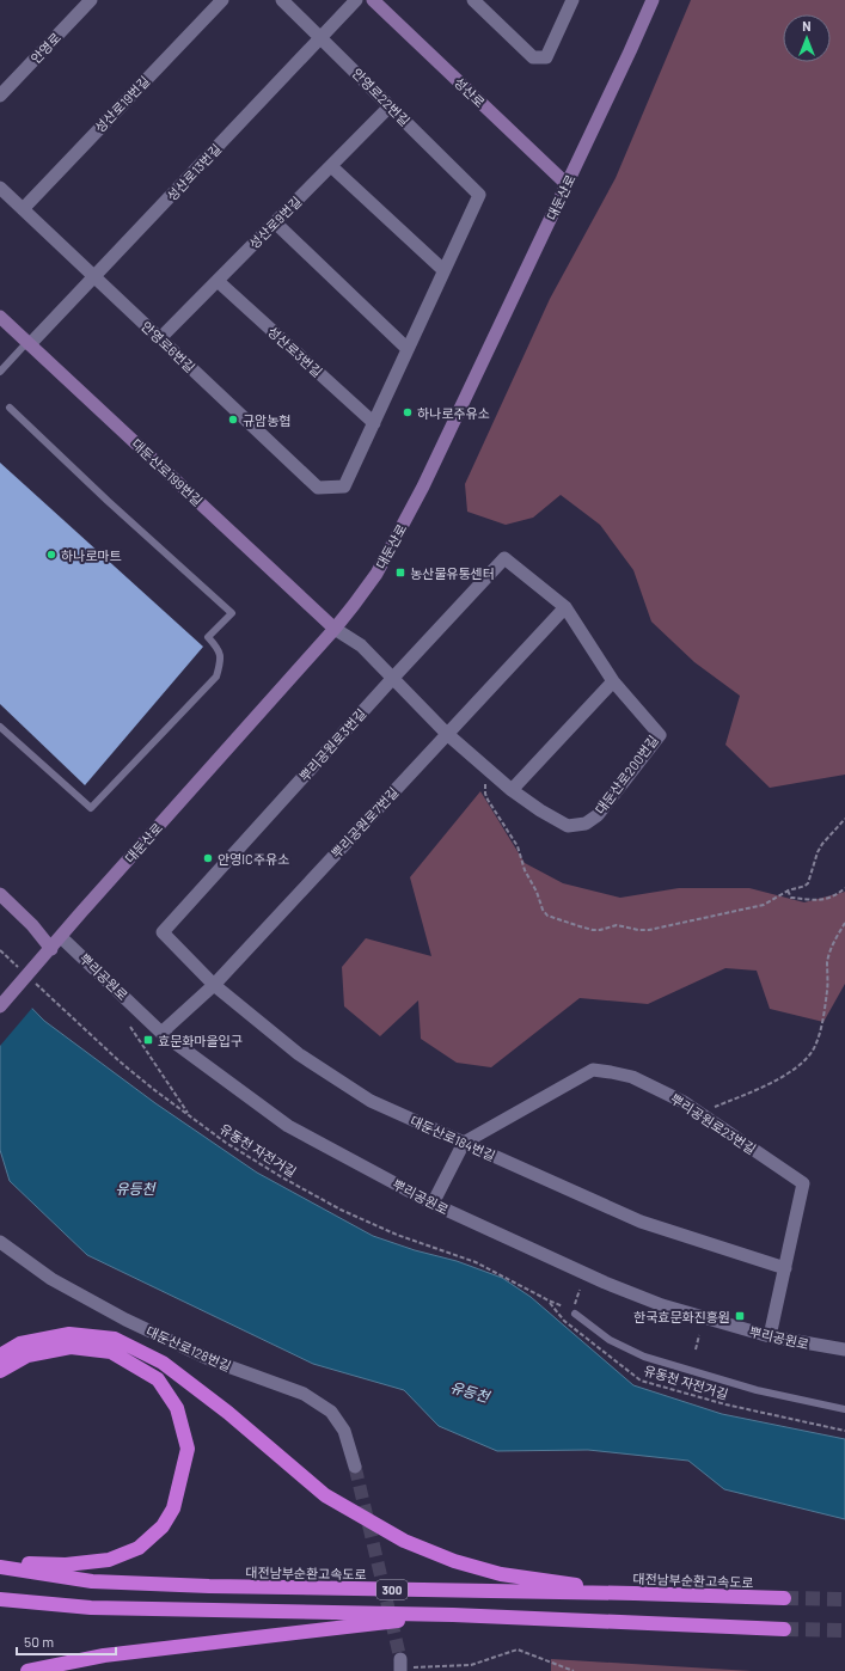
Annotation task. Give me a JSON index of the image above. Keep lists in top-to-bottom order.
{
  "streets": {
    "highway": ["대전남부순환고속도로", "300"],
    "main road": ["성산로", "대둔산로", "대둔산로199번길"],
    "street": [
      "안영로",
      "안영로22번길",
      "성산로19번길",
      "성산로13번길",
      "성산로9번길",
      "안영로6번길",
      "성산로3번길",
      "뿌리공원로3번길",
      "대둔산로200번길",
      "뿌리공원로7번길",
      "뿌리공원로",
      "뿌리공원로23번길",
      "대둔산로184번길",
      "대둔산로128번길"
    ],
    "path": ["유동천 자전거길"]
  },
  "crossings": [
    ["성산로", "대둔산로"],
    ["안영로22번길", "성산로13번길"],
    ["안영로22번길", "성산로9번길"],
    ["성산로19번길", "안영로6번길"],
    ["성산로13번길", "안영로6번길"],
    ["성산로13번길", "대둔산로199번길"],
    ["대둔산로", "대둔산로199번길"],
    ["대둔산로", "대둔산로200번길"],
    ["대둔산로", "뿌리공원로"],
    ["성산로9번길", "안영로6번길"],
    ["성산로9번길", "성산로3번길"],
    ["안영로6번길", "성산로3번길"],
    ["대둔산로199번길", "대둔산로200번길"],
    ["뿌리공원로3번길", "대둔산로200번길"],
    ["뿌리공원로3번길", "대둔산로184번길"],
    ["대둔산로200번길", "뿌리공원로7번길"],
    ["뿌리공원로7번길", "뿌리공원로"],
    ["뿌리공원로7번길", "대둔산로184번길"],
    ["뿌리공원로", "뿌리공원로23번길"],
    ["뿌리공원로23번길", "대둔산로184번길"]
  ],
  "water": ["유등천"],
  "places": {
    "other": [
      "하나로주유소",
      "규암농협",
      "하나로마트",
      "안영IC주유소"
    ],
    "transit": ["농산물유통센터", "효문화마을입구", "한국효문화진흥원"]
  },
  "scale_bar": "50 m",
  "north": "top"
}
